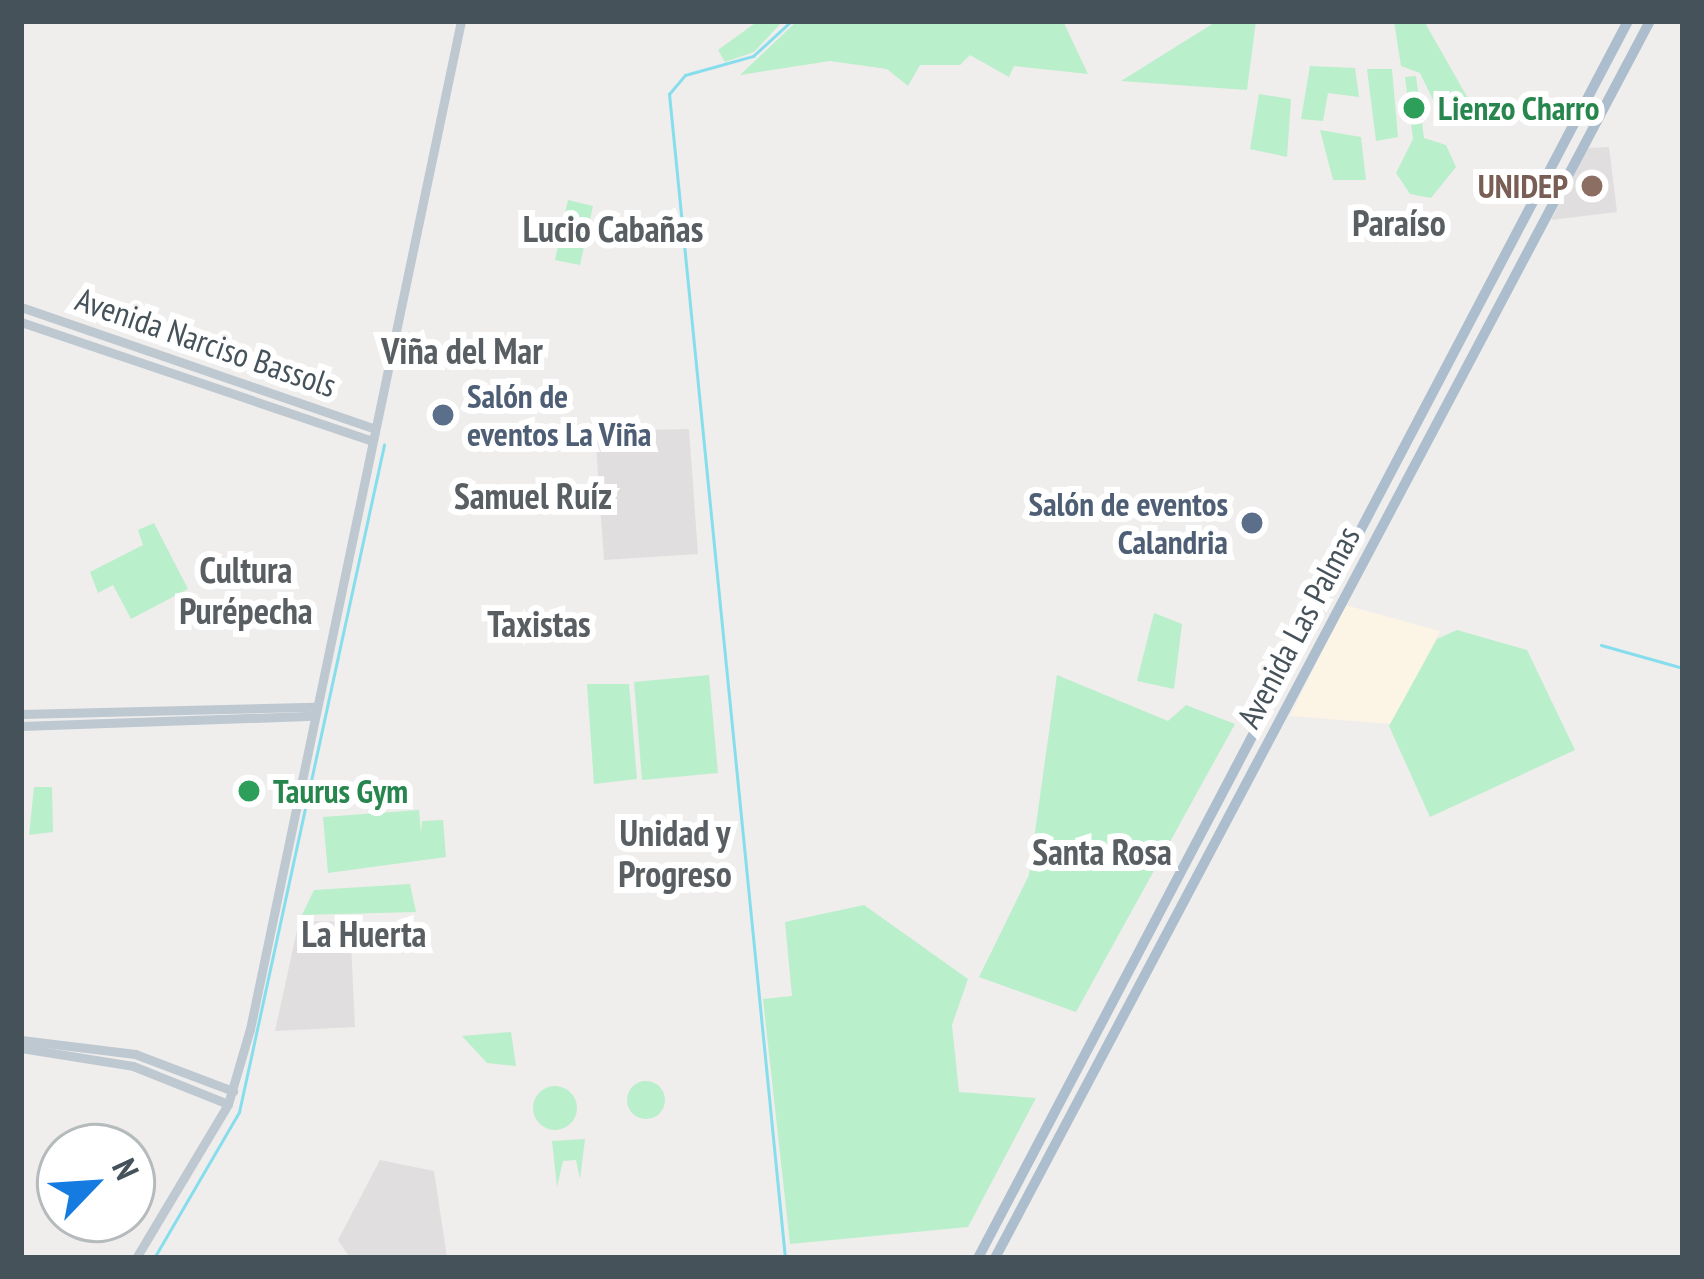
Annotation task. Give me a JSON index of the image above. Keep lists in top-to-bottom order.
{
  "streets": {
    "main road": ["Avenida Las Palmas"],
    "street": ["Avenida Narciso Bassols"]
  },
  "districts": [
    "Paraíso",
    "Lucio Cabañas",
    "Viña del Mar",
    "Samuel Ruíz",
    "Cultura Purépecha",
    "Taxistas",
    "Unidad y Progreso",
    "Santa Rosa",
    "La Huerta"
  ],
  "places": [
    "Lienzo Charro",
    "UNIDEP",
    "Salón de eventos La Viña",
    "Salón de eventos Calandria",
    "Taurus Gym"
  ],
  "north": "top right"
}
